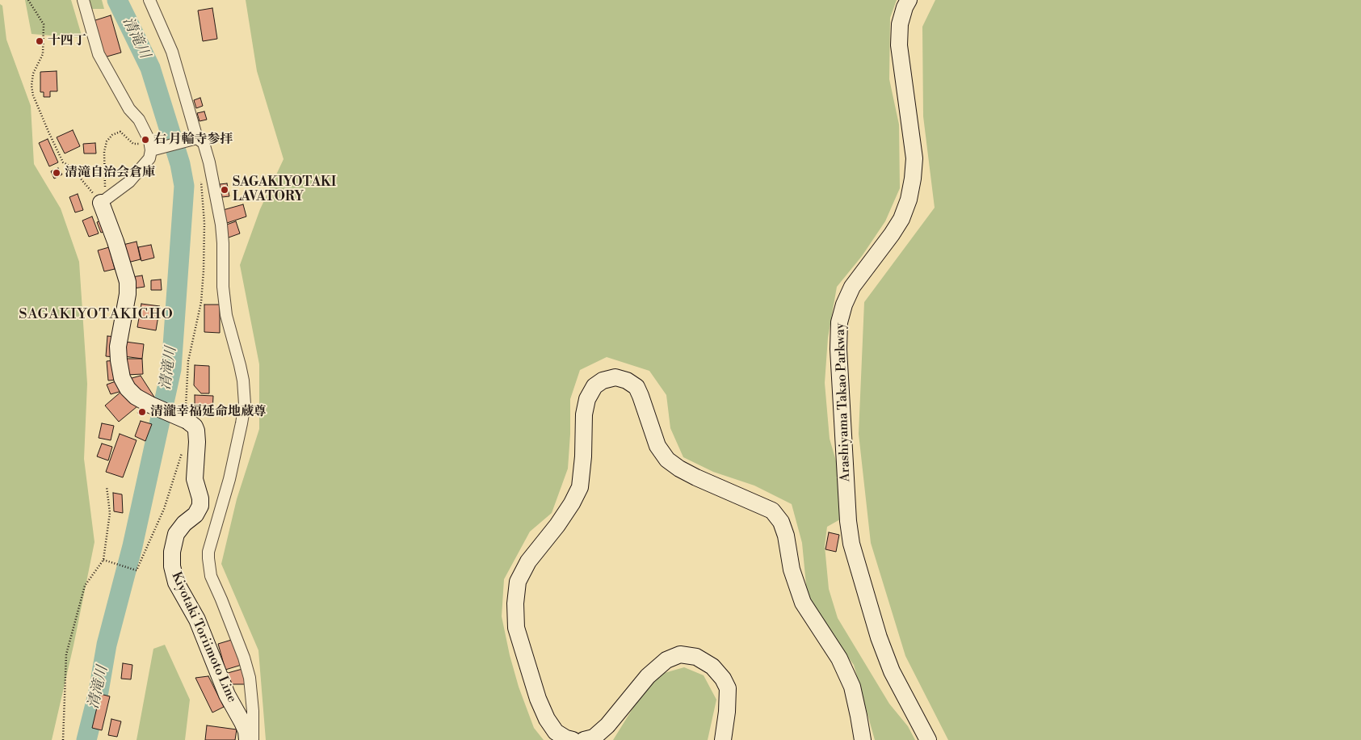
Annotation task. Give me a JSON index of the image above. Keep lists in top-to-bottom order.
{
  "streets": {
    "street": ["Arashiyama Takao Parkway", "Kiyotaki Toriimoto Line"]
  },
  "districts": ["SAGAKIYOTAKICHO"],
  "water": ["清滝川"],
  "places": [
    "十四丁",
    "右 月輪寺参拝",
    "清滝自治会倉庫",
    "SAGAKIYOTAKI LAVATORY",
    "清瀧幸福延命地蔵尊"
  ]
}
